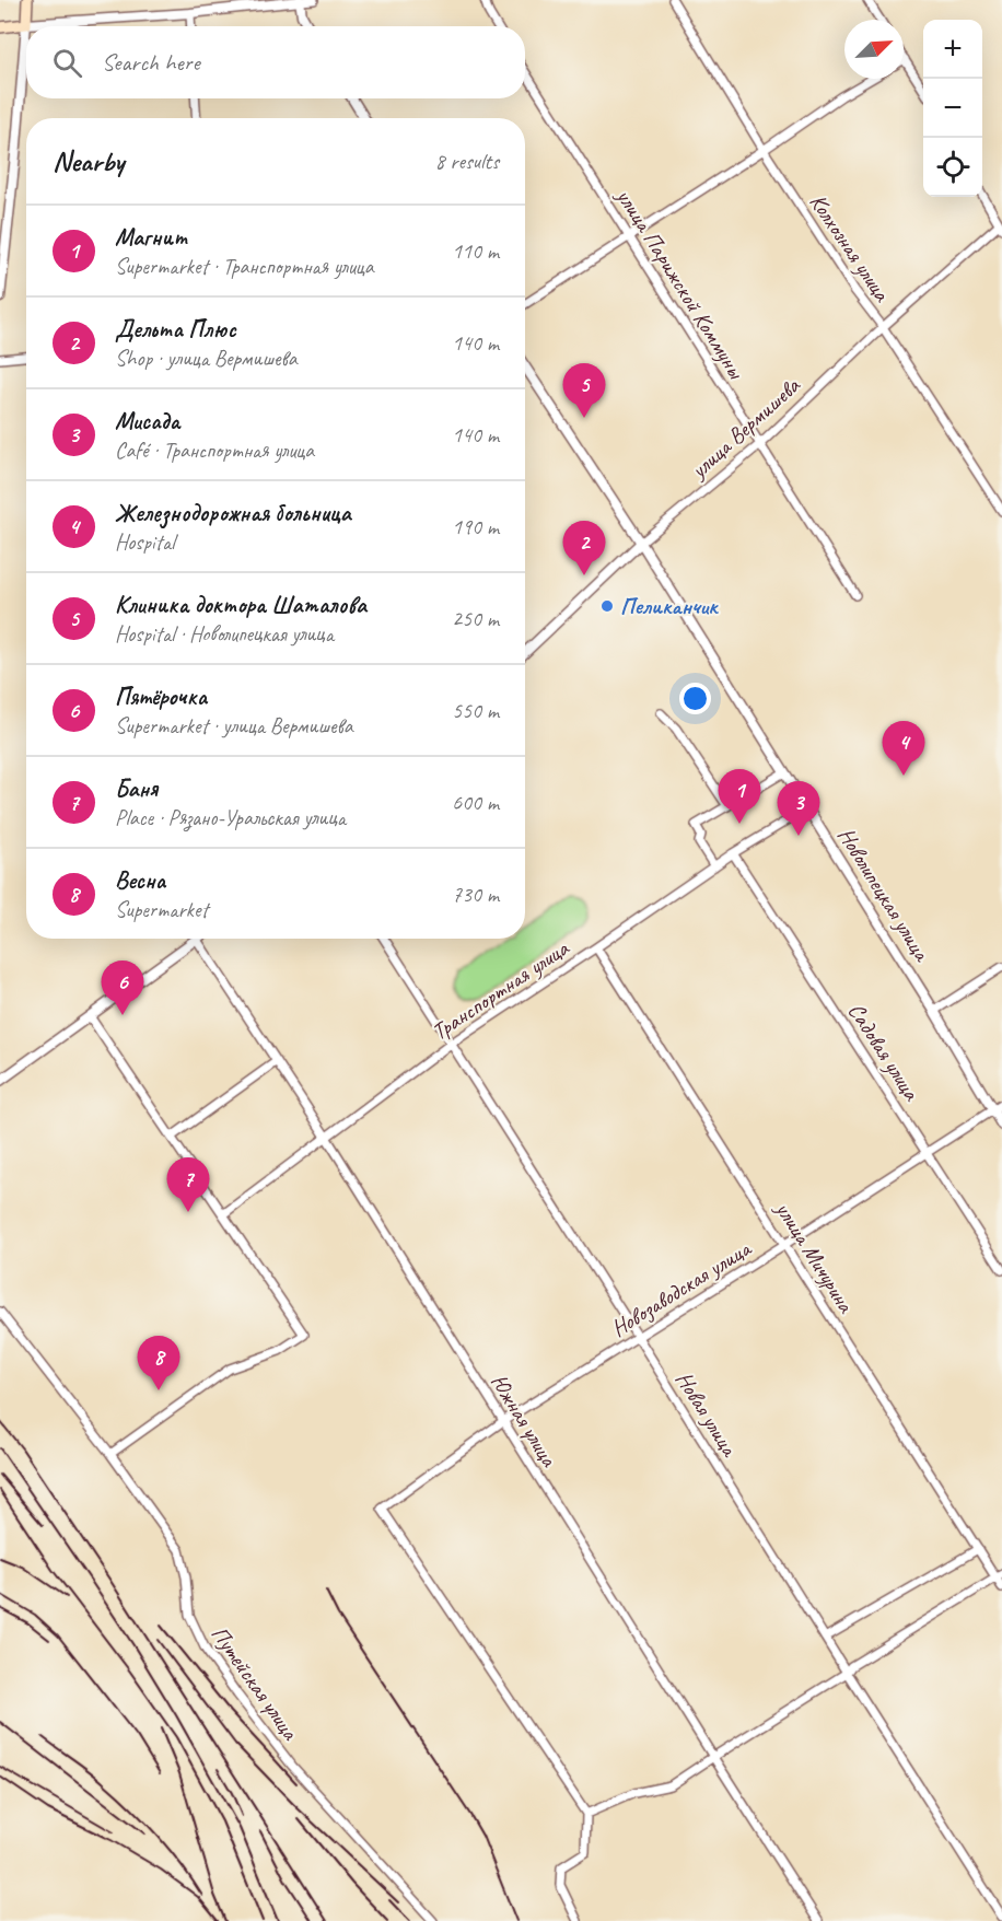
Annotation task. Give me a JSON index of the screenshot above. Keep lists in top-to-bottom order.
{
  "streets": {
    "street": [
      "Колхозная улица",
      "улица Парижской Коммуны",
      "улица Вермишева",
      "Новолипецкая улица",
      "Транспортная улица",
      "Садовая улица",
      "улица Мичурина",
      "Новозаводская улица",
      "Новая улица",
      "Южная улица",
      "Путейская улица"
    ]
  },
  "crossings": [
    ["Колхозная улица", "улица Вермишева"],
    ["улица Парижской Коммуны", "улица Вермишева"],
    ["улица Вермишева", "Новолипецкая улица"],
    ["Новолипецкая улица", "Транспортная улица"],
    ["Новолипецкая улица", "Новозаводская улица"],
    ["Транспортная улица", "Садовая улица"],
    ["Транспортная улица", "улица Мичурина"],
    ["Транспортная улица", "Новая улица"],
    ["Транспортная улица", "Южная улица"],
    ["Садовая улица", "Новозаводская улица"],
    ["улица Мичурина", "Новозаводская улица"],
    ["Новозаводская улица", "Новая улица"],
    ["Новозаводская улица", "Южная улица"]
  ],
  "places": ["Пеликанчик"],
  "north": "top right",
  "page": {
    "map_buttons": ["+", "−"],
    "search": "Search here",
    "heading": ["Nearby", "8 results"],
    "list": [
      {
        "mark": "1",
        "name": "Магнит",
        "note": "Supermarket · Транспортная улица",
        "value": "110 m"
      },
      {
        "mark": "2",
        "name": "Дельта Плюс",
        "note": "Shop · улица Вермишева",
        "value": "140 m"
      },
      {
        "mark": "3",
        "name": "Мисада",
        "note": "Café · Транспортная улица",
        "value": "140 m"
      },
      {
        "mark": "4",
        "name": "Железнодорожная больница",
        "note": "Hospital",
        "value": "190 m"
      },
      {
        "mark": "5",
        "name": "Клиника доктора Шаталова",
        "note": "Hospital · Новолипецкая улица",
        "value": "250 m"
      },
      {
        "mark": "6",
        "name": "Пятёрочка",
        "note": "Supermarket · улица Вермишева",
        "value": "550 m"
      },
      {
        "mark": "7",
        "name": "Баня",
        "note": "Place · Рязано-Уральская улица",
        "value": "600 m"
      },
      {
        "mark": "8",
        "name": "Весна",
        "note": "Supermarket",
        "value": "730 m"
      }
    ],
    "pins": [
      "5",
      "2",
      "4",
      "1",
      "3",
      "6",
      "7",
      "8"
    ]
  }
}
